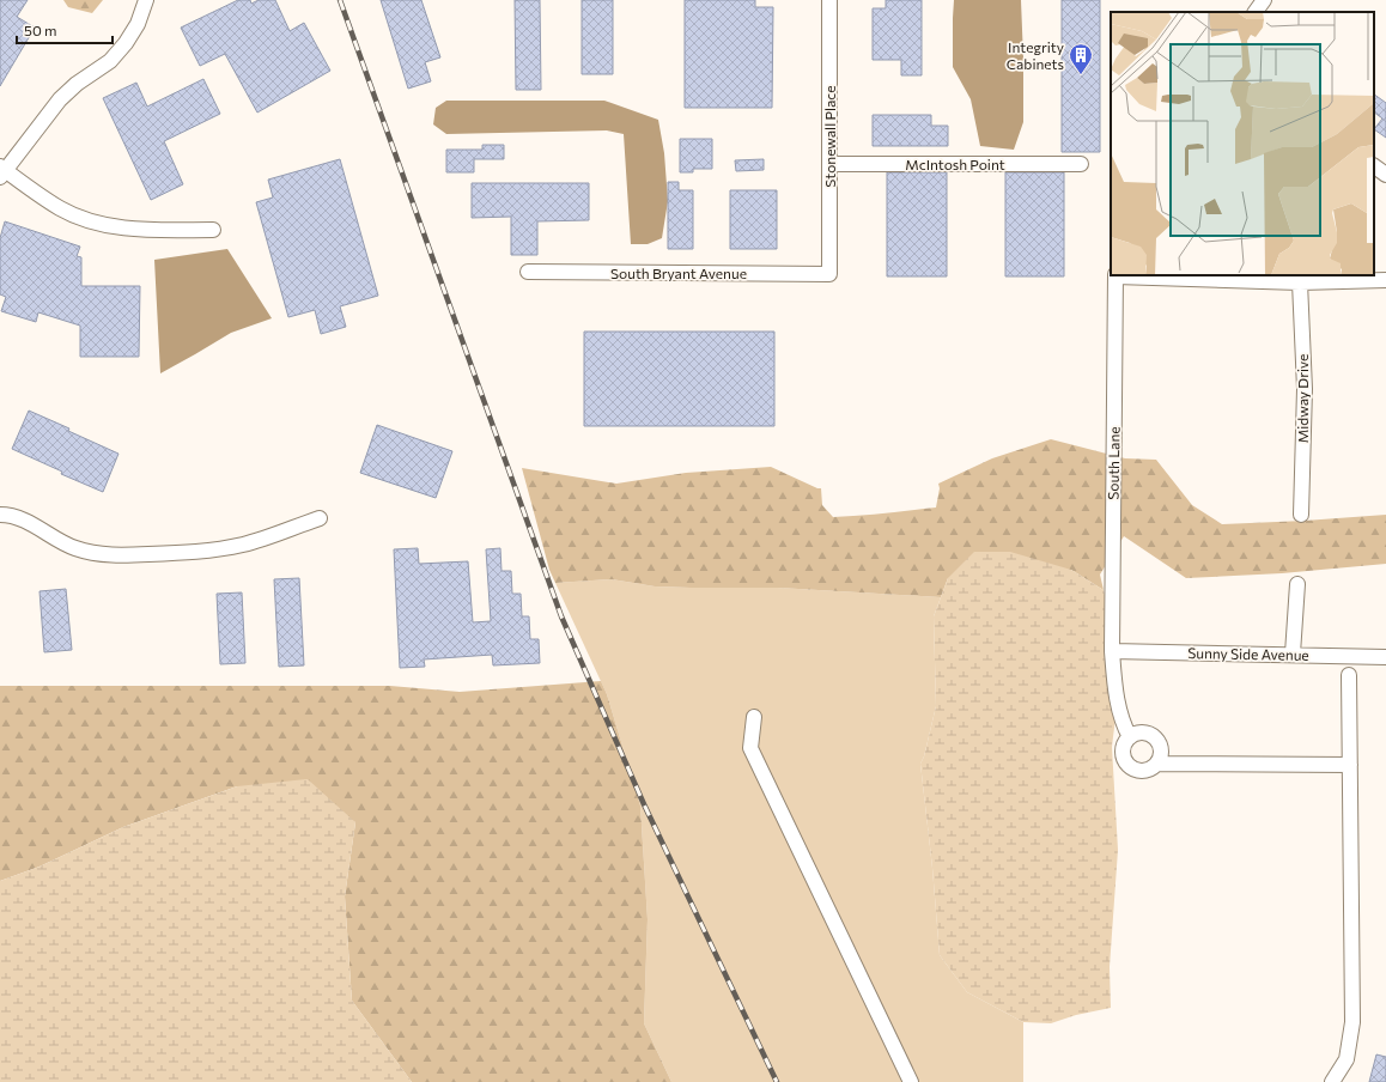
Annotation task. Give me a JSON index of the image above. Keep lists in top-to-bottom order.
{
  "streets": {
    "street": [
      "Stonewall Place",
      "McIntosh Point",
      "South Bryant Avenue",
      "Midway Drive",
      "South Lane",
      "Sunny Side Avenue"
    ]
  },
  "crossings": [
    ["Stonewall Place", "McIntosh Point"],
    ["Stonewall Place", "South Bryant Avenue"],
    ["South Lane", "Sunny Side Avenue"]
  ],
  "places": {
    "building": ["Integrity Cabinets"]
  },
  "scale_bar": "50 m"
}
